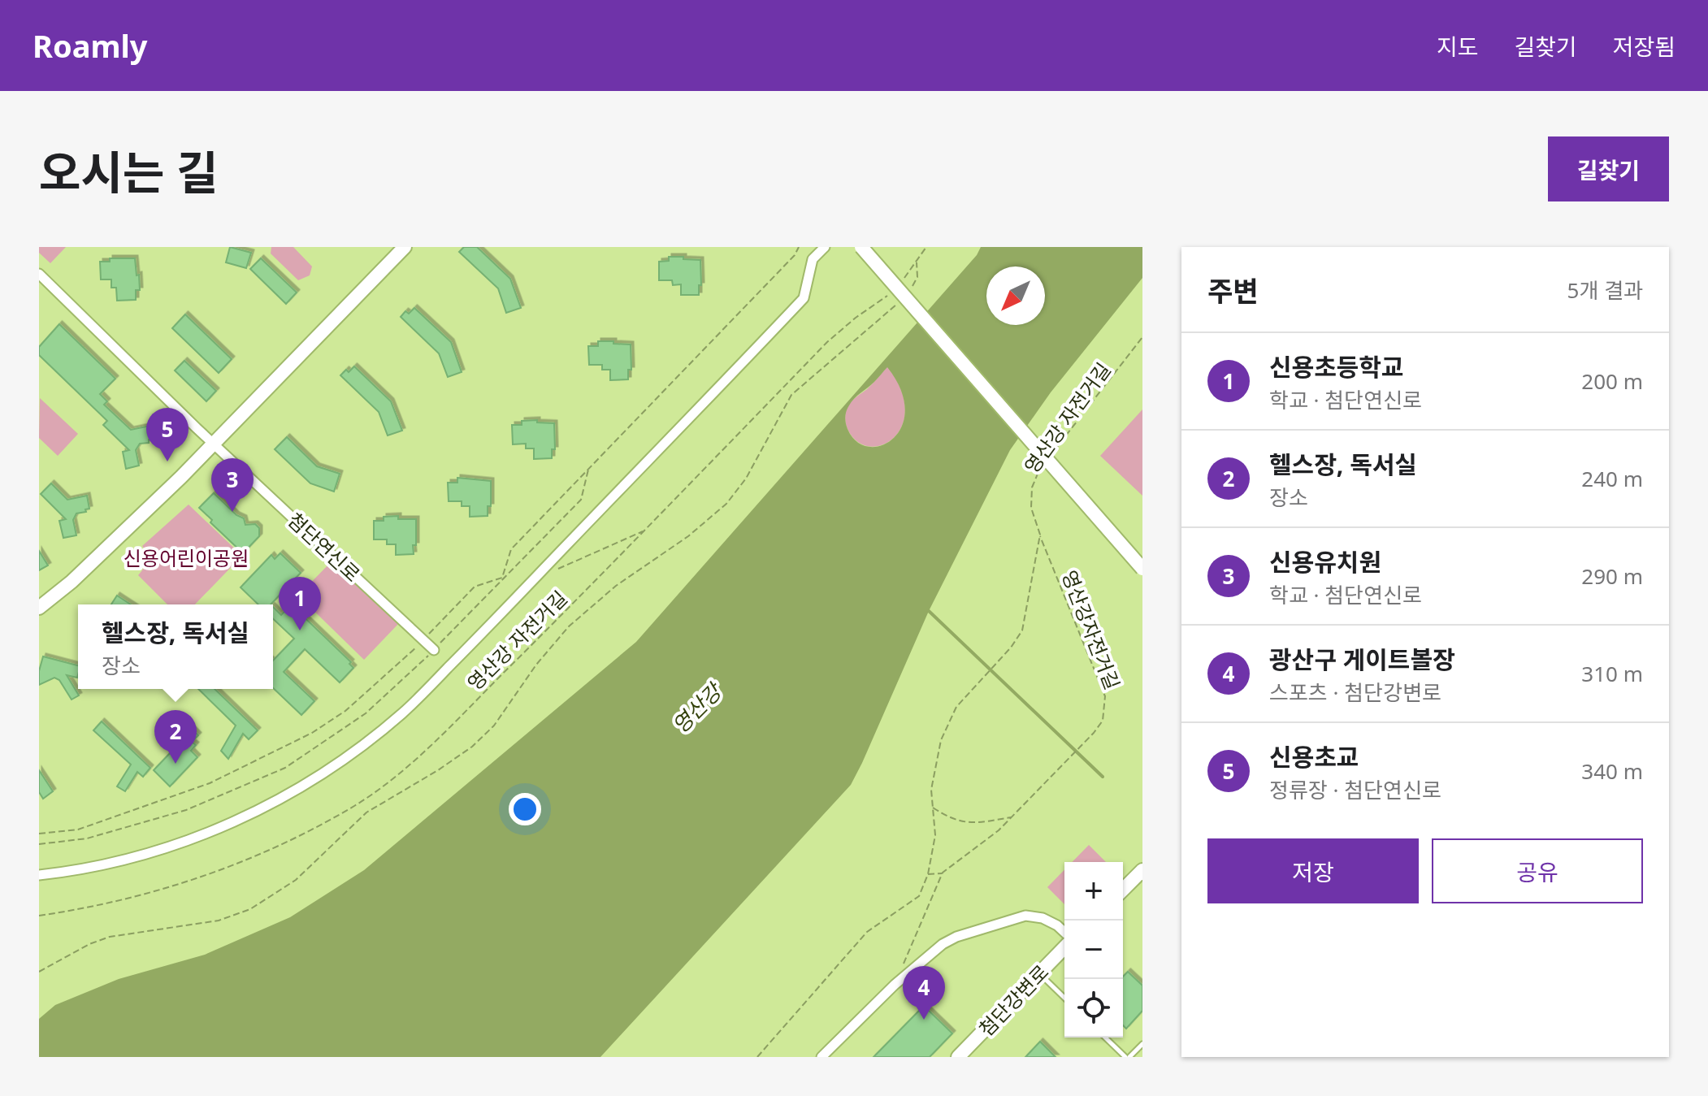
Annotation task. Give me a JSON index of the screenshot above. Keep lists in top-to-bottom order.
{
  "streets": {
    "street": ["첨단연신로", "첨단강변로"],
    "path": ["영산강 자전거길", "영산강자전거길"]
  },
  "crossings": [
    ["영산강 자전거길", "영산강자전거길"]
  ],
  "water": ["영산강"],
  "parks": ["신용어린이공원"],
  "north": "bottom left",
  "page": {
    "header": "Roamly",
    "nav": ["지도", "길찾기", "저장됨"],
    "title": "오시는 길",
    "buttons": [
      "길찾기",
      ["저장", "공유"]
    ],
    "heading": ["주변", "5개 결과"],
    "list": [
      {
        "mark": "1",
        "name": "신용초등학교",
        "note": "학교 · 첨단연신로",
        "value": "200 m"
      },
      {
        "mark": "2",
        "name": "헬스장, 독서실",
        "note": "장소",
        "value": "240 m"
      },
      {
        "mark": "3",
        "name": "신용유치원",
        "note": "학교 · 첨단연신로",
        "value": "290 m"
      },
      {
        "mark": "4",
        "name": "광산구 게이트볼장",
        "note": "스포츠 · 첨단강변로",
        "value": "310 m"
      },
      {
        "mark": "5",
        "name": "신용초교",
        "note": "정류장 · 첨단연신로",
        "value": "340 m"
      }
    ],
    "pins": [
      "5",
      "3",
      "1",
      "2",
      "4"
    ],
    "popup": ["헬스장, 독서실", "장소"],
    "map_buttons": ["+", "−"]
  }
}
